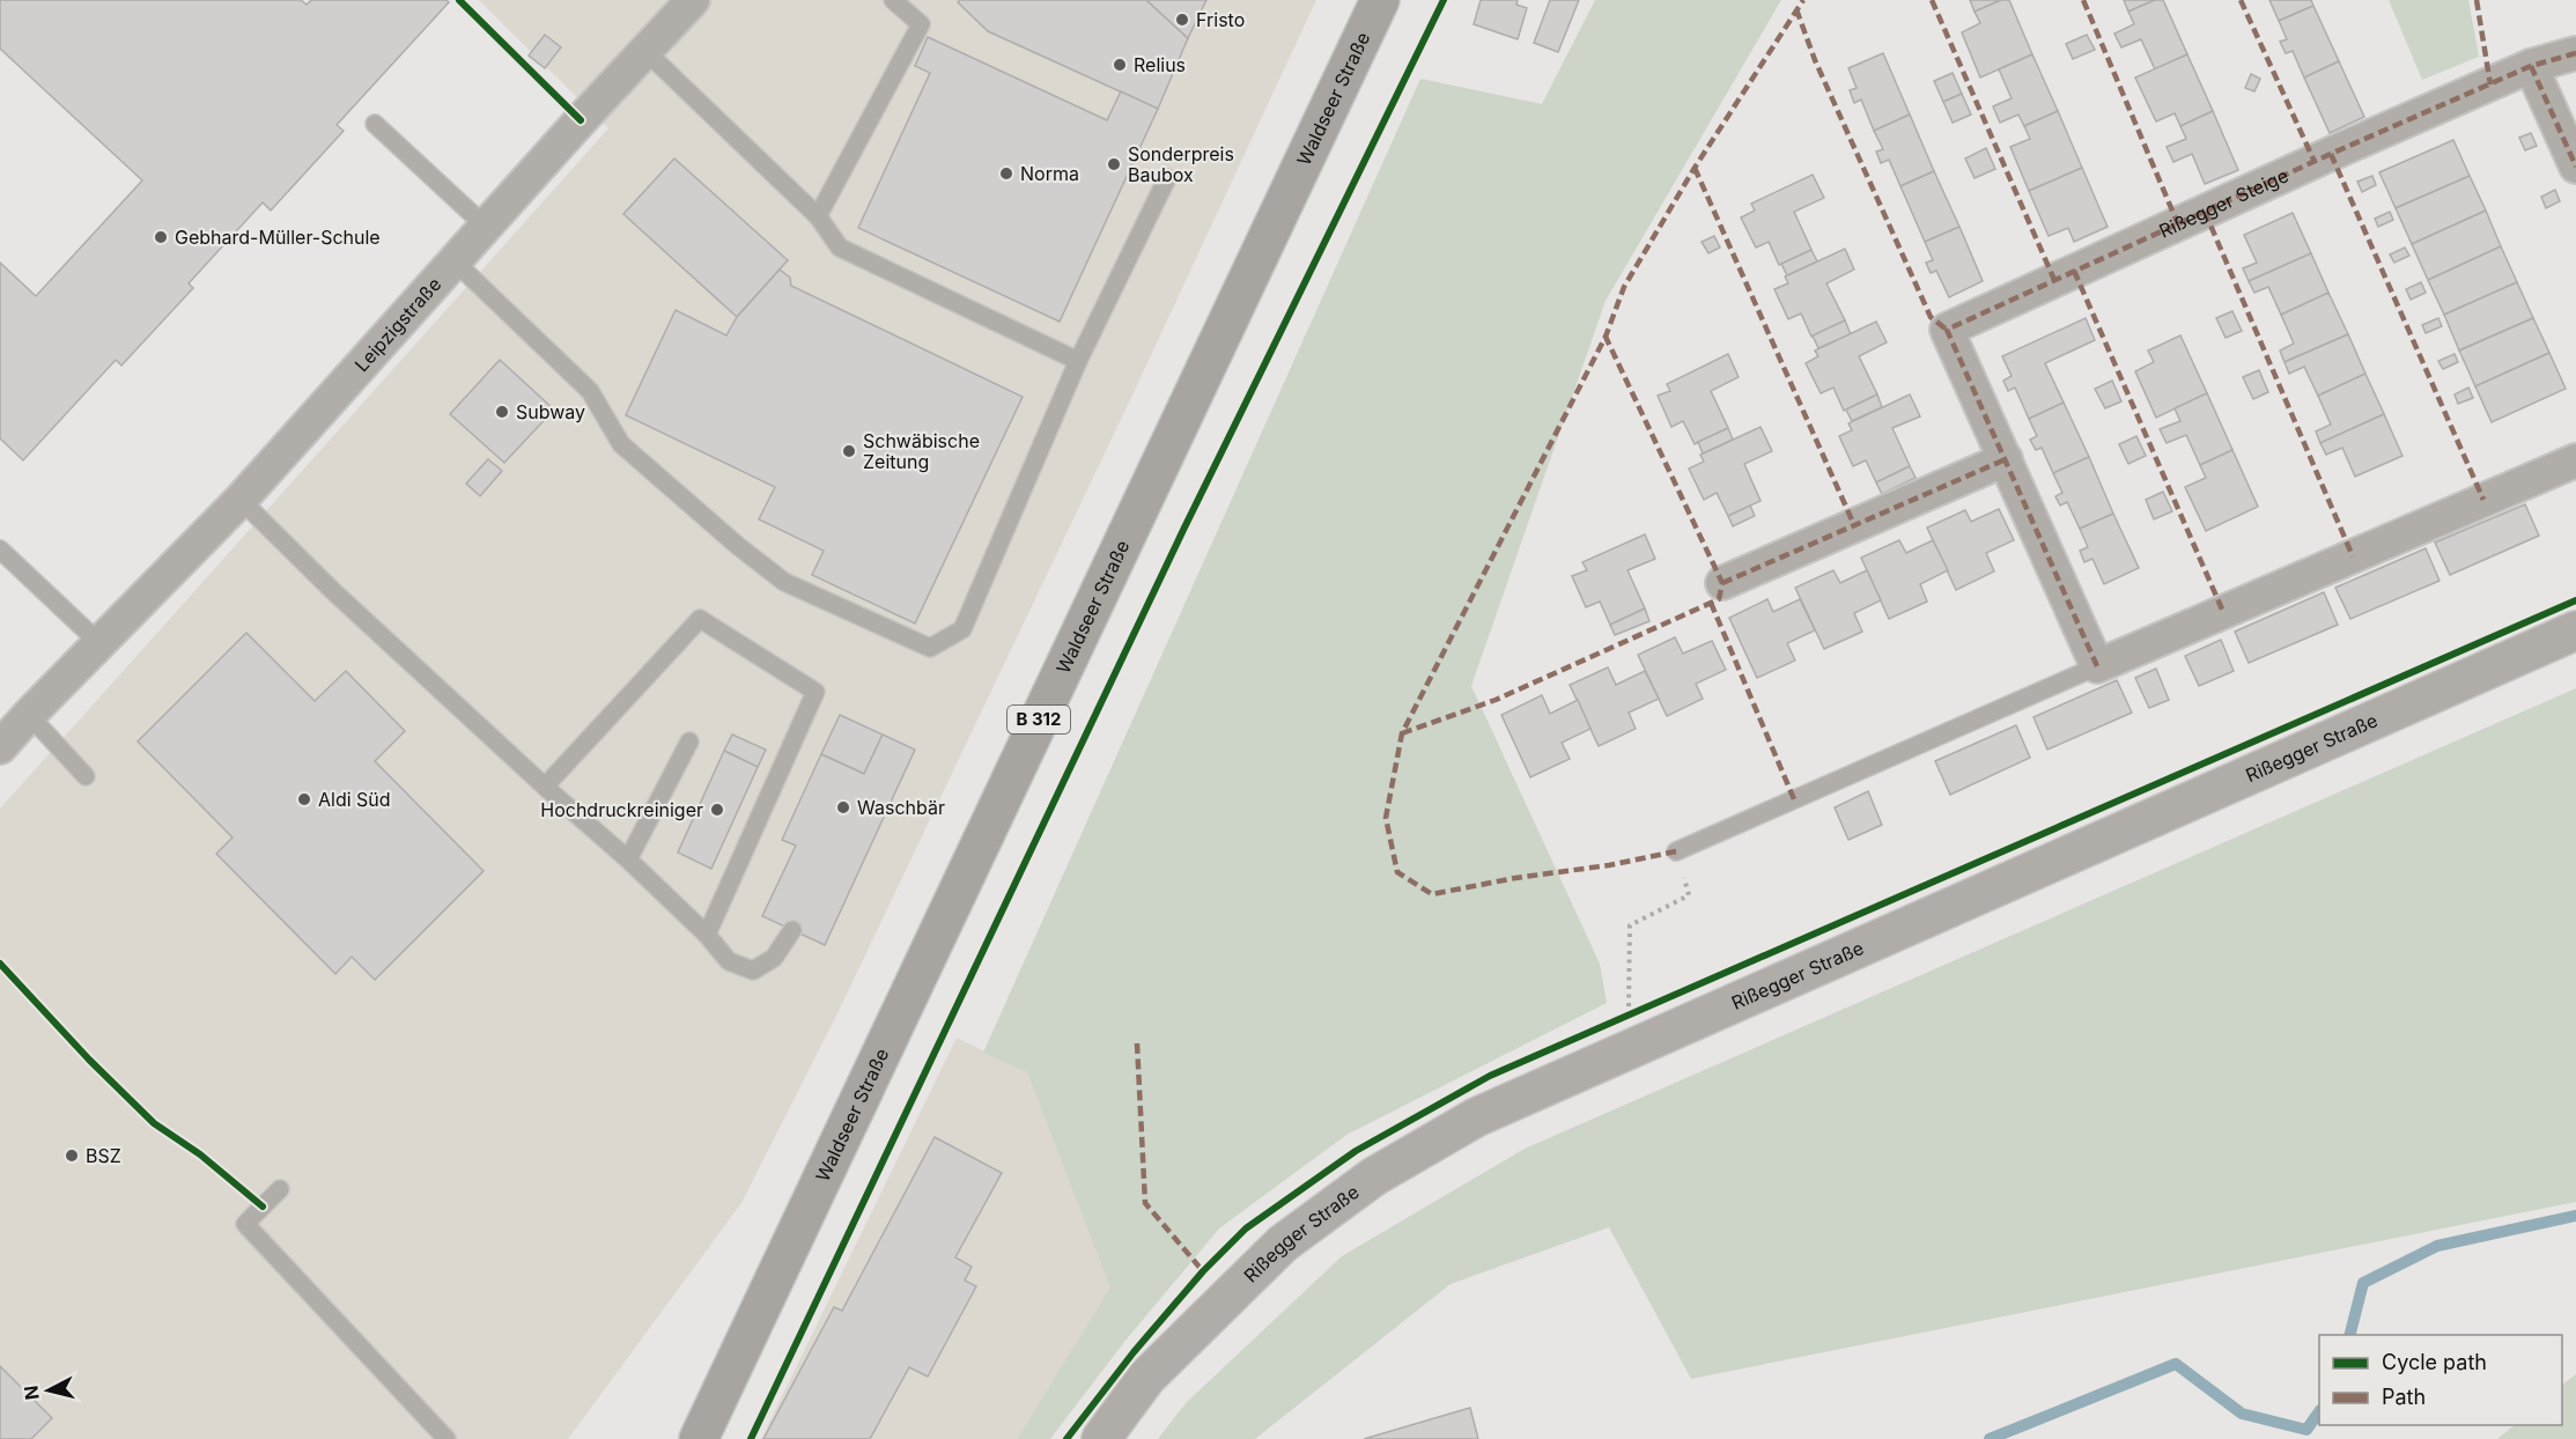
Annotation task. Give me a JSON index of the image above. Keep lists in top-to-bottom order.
{
  "streets": {
    "main road": ["Waldseer Straße", "B 312"],
    "street": ["Rißegger Steige", "Leipzigstraße", "Rißegger Straße"]
  },
  "places": [
    "Fristo",
    "Relius",
    "Sonderpreis Baubox",
    "Norma",
    "Gebhard-Müller-Schule",
    "Subway",
    "Schwäbische Zeitung",
    "Aldi Süd",
    "Waschbär",
    "Hochdruckreiniger",
    "BSZ"
  ],
  "legend": ["Cycle path", "Path"],
  "north": "left"
}
